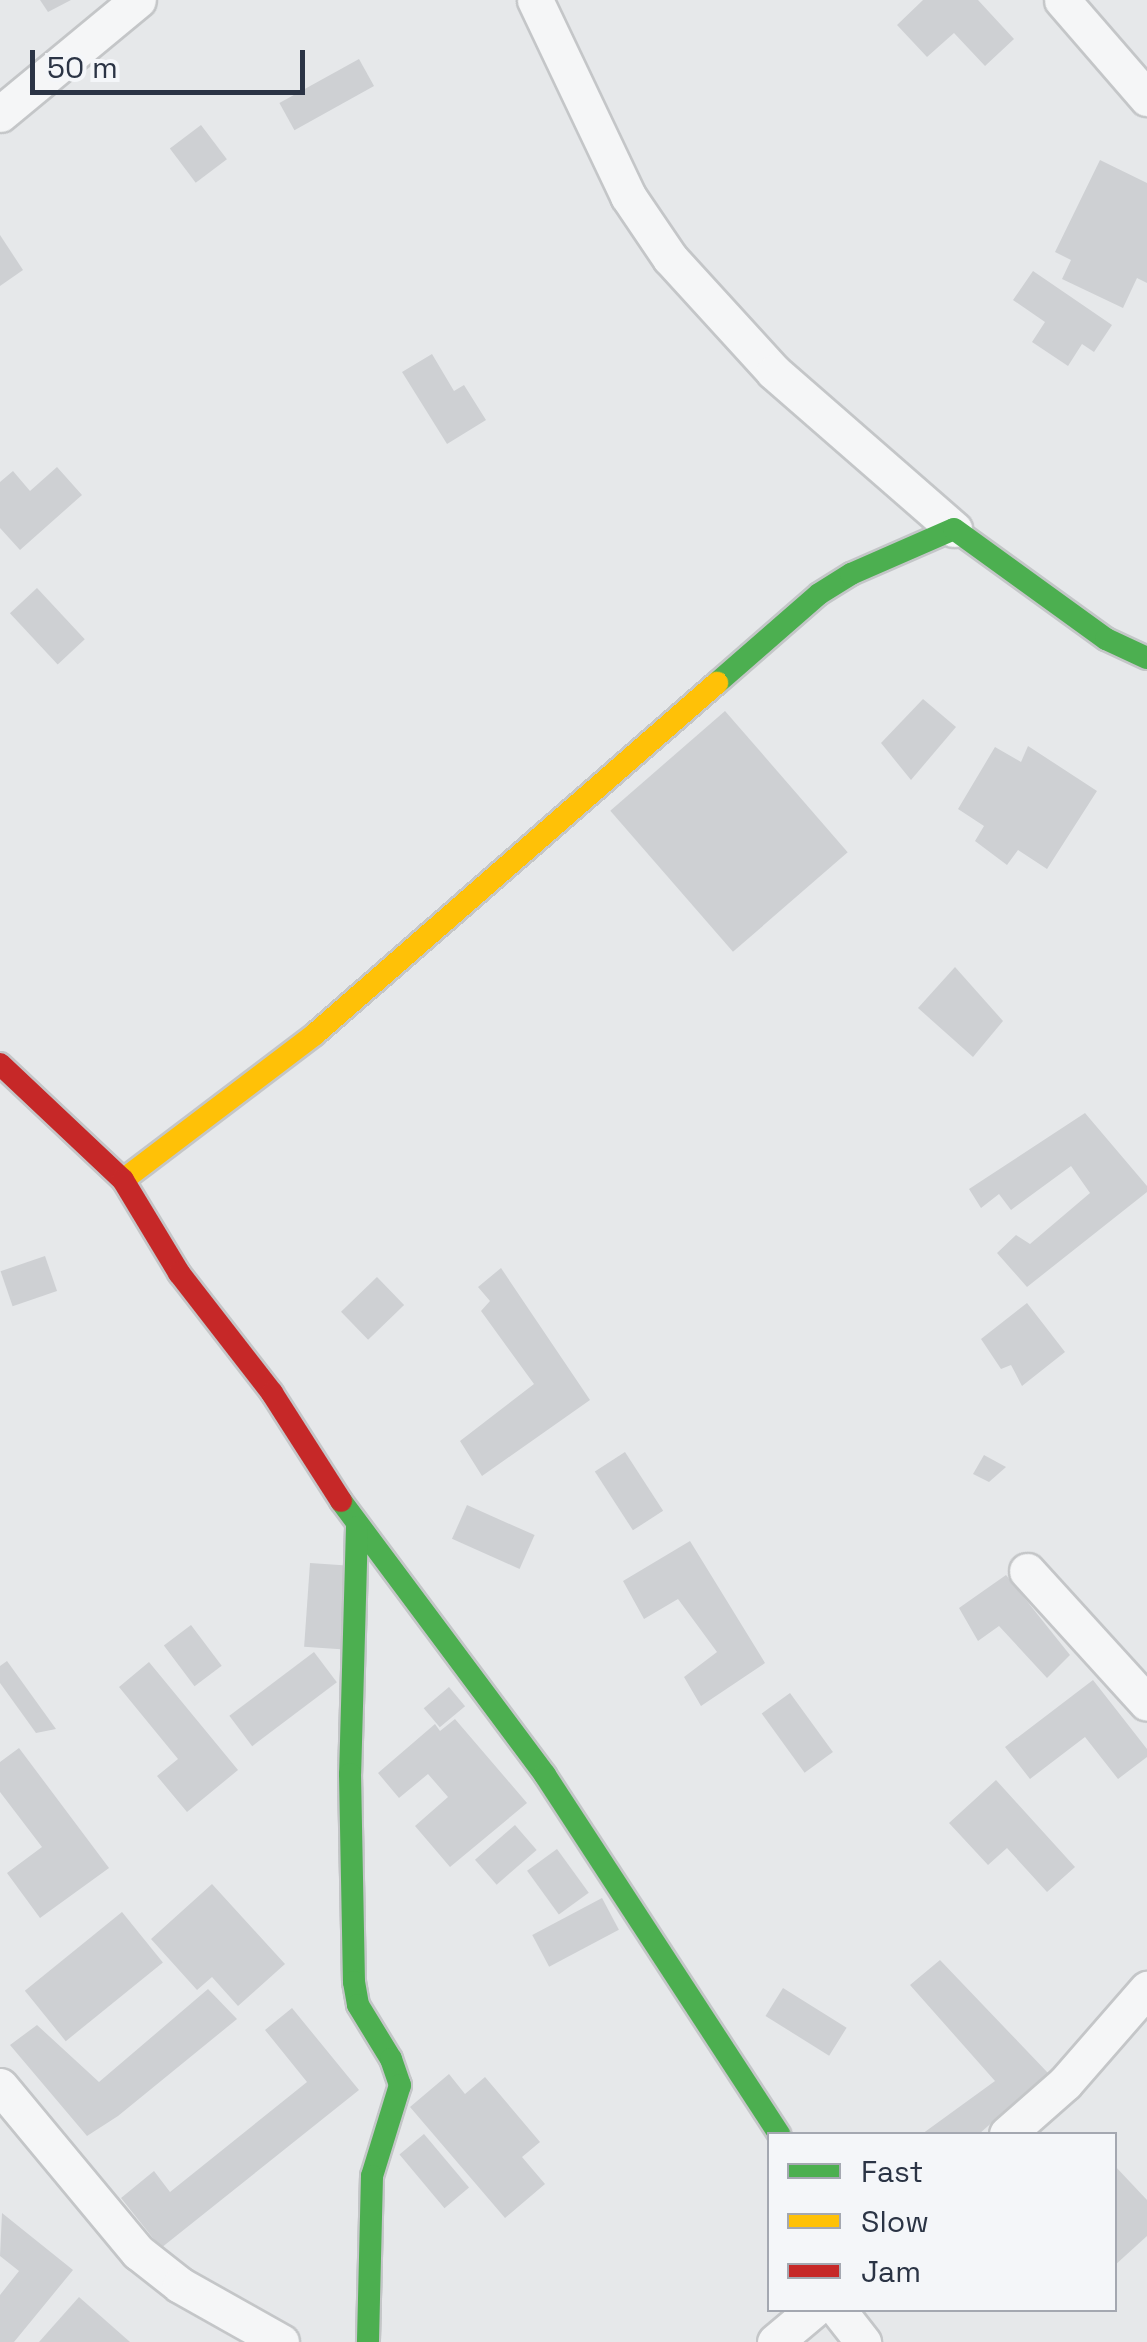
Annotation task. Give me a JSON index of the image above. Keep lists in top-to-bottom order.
{
  "legend": ["Fast", "Slow", "Jam"],
  "scale_bar": "50 m"
}
